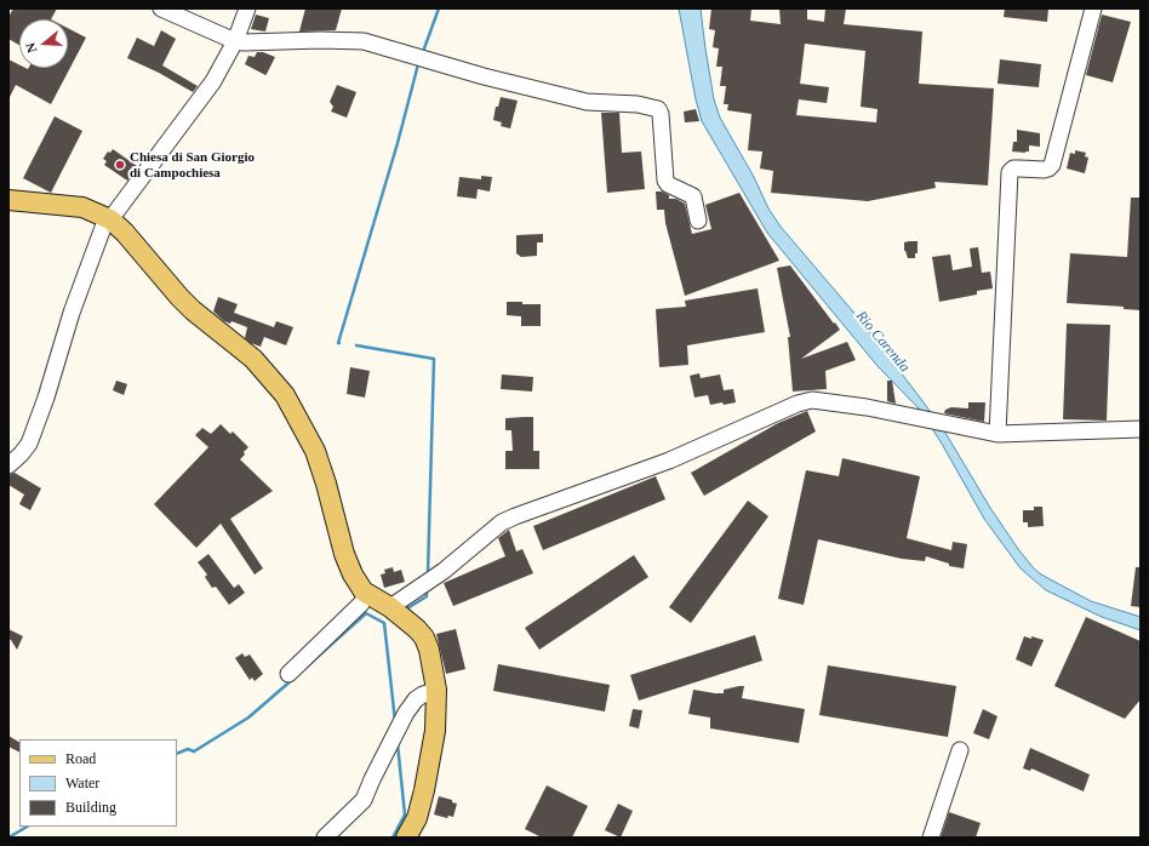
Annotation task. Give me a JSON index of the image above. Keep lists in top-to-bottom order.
{
  "water": ["Rio Carenda"],
  "places": ["Chiesa di San Giorgio di Campochiesa"],
  "legend": ["Road", "Water", "Building"],
  "north": "left"
}
